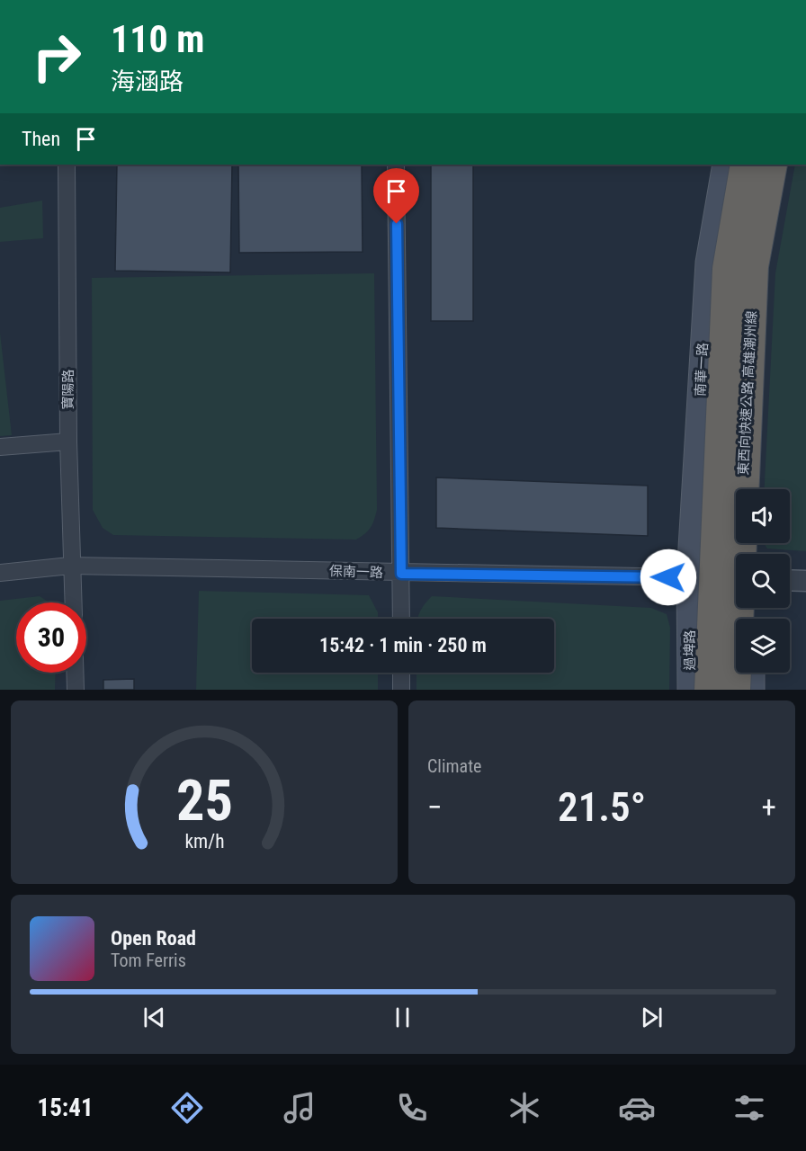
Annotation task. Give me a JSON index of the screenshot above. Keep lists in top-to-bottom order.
{
  "streets": {
    "highway": ["東西向快速公路 高雄潮州線"],
    "main road": ["南華一路", "過埤路"],
    "street": ["寶陽路", "保南一路"]
  },
  "crossings": [
    ["南華一路", "保南一路"],
    ["南華一路", "過埤路"],
    ["寶陽路", "保南一路"],
    ["保南一路", "過埤路"]
  ],
  "page": {
    "turn": ["110 m", "海涵路"],
    "then": "Then",
    "limit": "30",
    "trip": "15:42 · 1 min · 250 m",
    "tile": "Climate",
    "heat": ["−", "21.5°", "+"],
    "song": ["Open Road", "Tom Ferris"],
    "tabs": "15:41",
    "gauge": ["25", "km/h"]
  }
}
